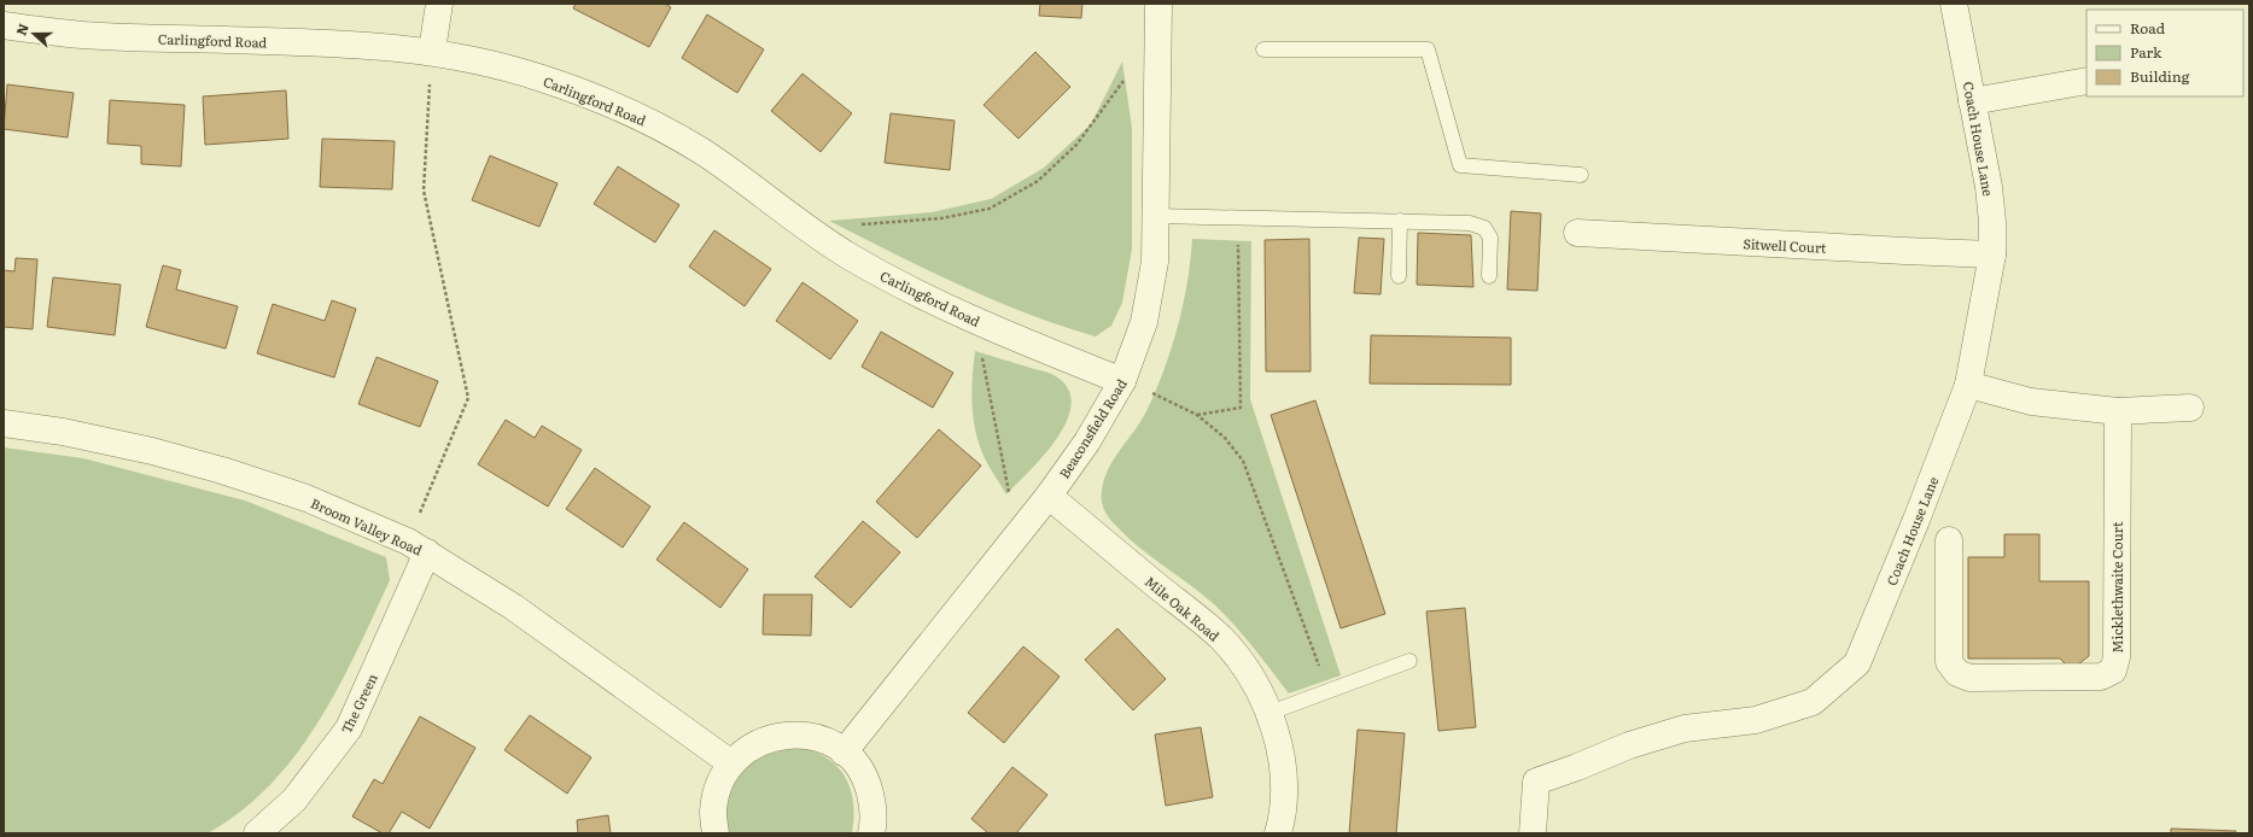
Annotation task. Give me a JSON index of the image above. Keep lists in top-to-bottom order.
{
  "streets": {
    "street": [
      "Carlingford Road",
      "Coach House Lane",
      "Sitwell Court",
      "Beaconsfield Road",
      "Broom Valley Road",
      "Micklethwaite Court",
      "Mile Oak Road",
      "The Green"
    ]
  },
  "crossings": [
    ["Carlingford Road", "Beaconsfield Road"],
    ["Coach House Lane", "Sitwell Court"],
    ["Beaconsfield Road", "Mile Oak Road"],
    ["Broom Valley Road", "The Green"]
  ],
  "legend": ["Road", "Park", "Building"],
  "north": "left"
}
